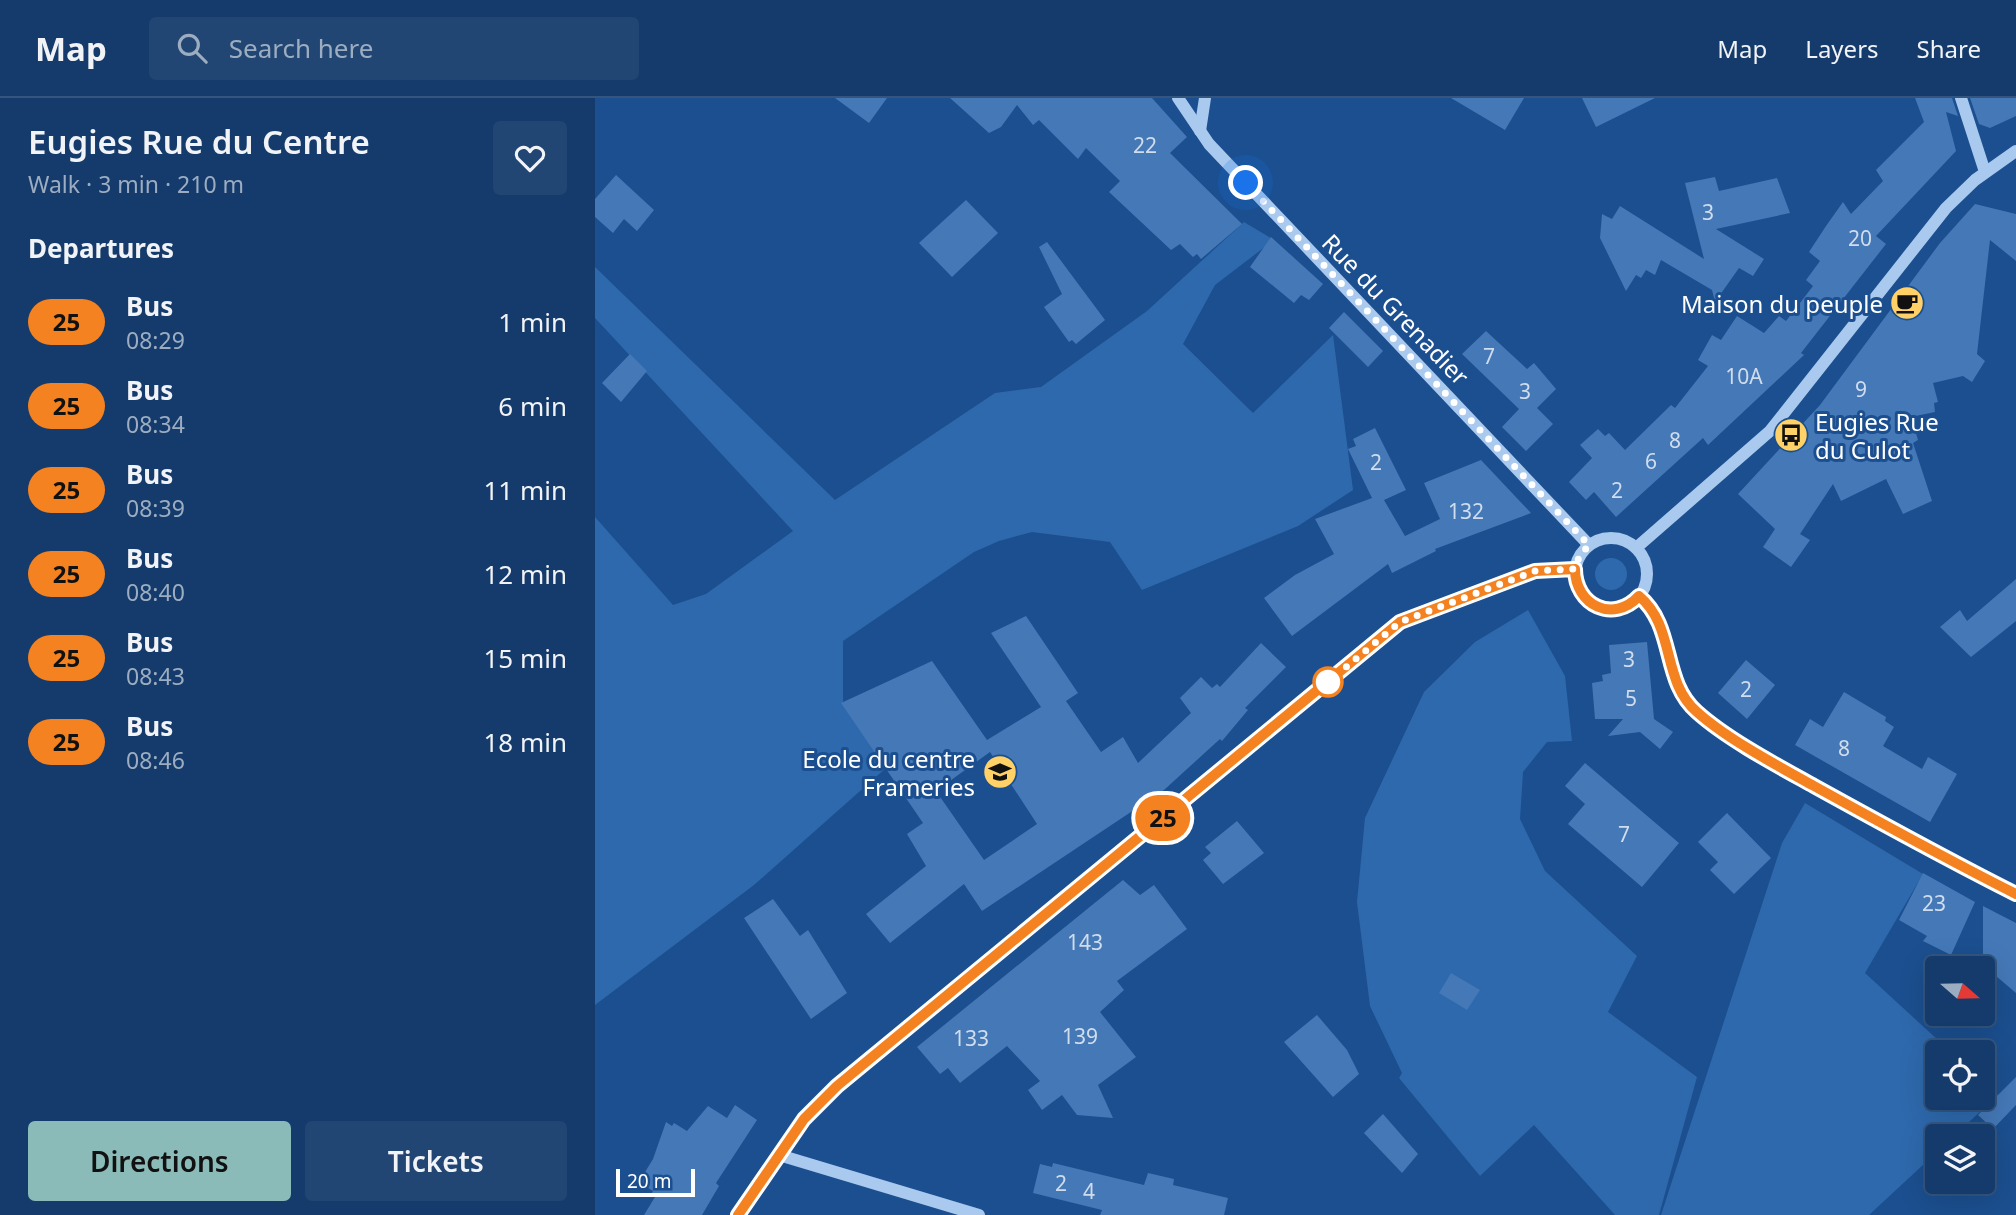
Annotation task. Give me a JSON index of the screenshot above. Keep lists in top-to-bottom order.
{
  "streets": {
    "street": ["Rue du Grenadier"]
  },
  "places": {
    "cafe": ["Maison du peuple"],
    "bus stop": ["Eugies Rue du Culot"],
    "school or university": ["Ecole du centre Frameries"]
  },
  "lines": ["bus line 25"],
  "house_numbers": [
    "22",
    "3",
    "20",
    "7",
    "10A",
    "9",
    "3",
    "8",
    "6",
    "2",
    "2",
    "132",
    "3",
    "2",
    "5",
    "8",
    "7",
    "23",
    "143",
    "139",
    "133",
    "2",
    "4"
  ],
  "scale_bar": "20 m",
  "north": "right",
  "page": {
    "header": "Map",
    "search": "Search here",
    "nav": ["Map", "Layers", "Share"],
    "heading": [
      ["Eugies Rue du Centre", "Walk · 3 min · 210 m"],
      "Departures"
    ],
    "on_map": "25",
    "list": [
      {
        "mark": "25",
        "name": "Bus",
        "note": "08:29",
        "value": "1 min"
      },
      {
        "mark": "25",
        "name": "Bus",
        "note": "08:34",
        "value": "6 min"
      },
      {
        "mark": "25",
        "name": "Bus",
        "note": "08:39",
        "value": "11 min"
      },
      {
        "mark": "25",
        "name": "Bus",
        "note": "08:40",
        "value": "12 min"
      },
      {
        "mark": "25",
        "name": "Bus",
        "note": "08:43",
        "value": "15 min"
      },
      {
        "mark": "25",
        "name": "Bus",
        "note": "08:46",
        "value": "18 min"
      }
    ],
    "buttons": ["Directions", "Tickets"],
    "scale": "20 m"
  }
}
